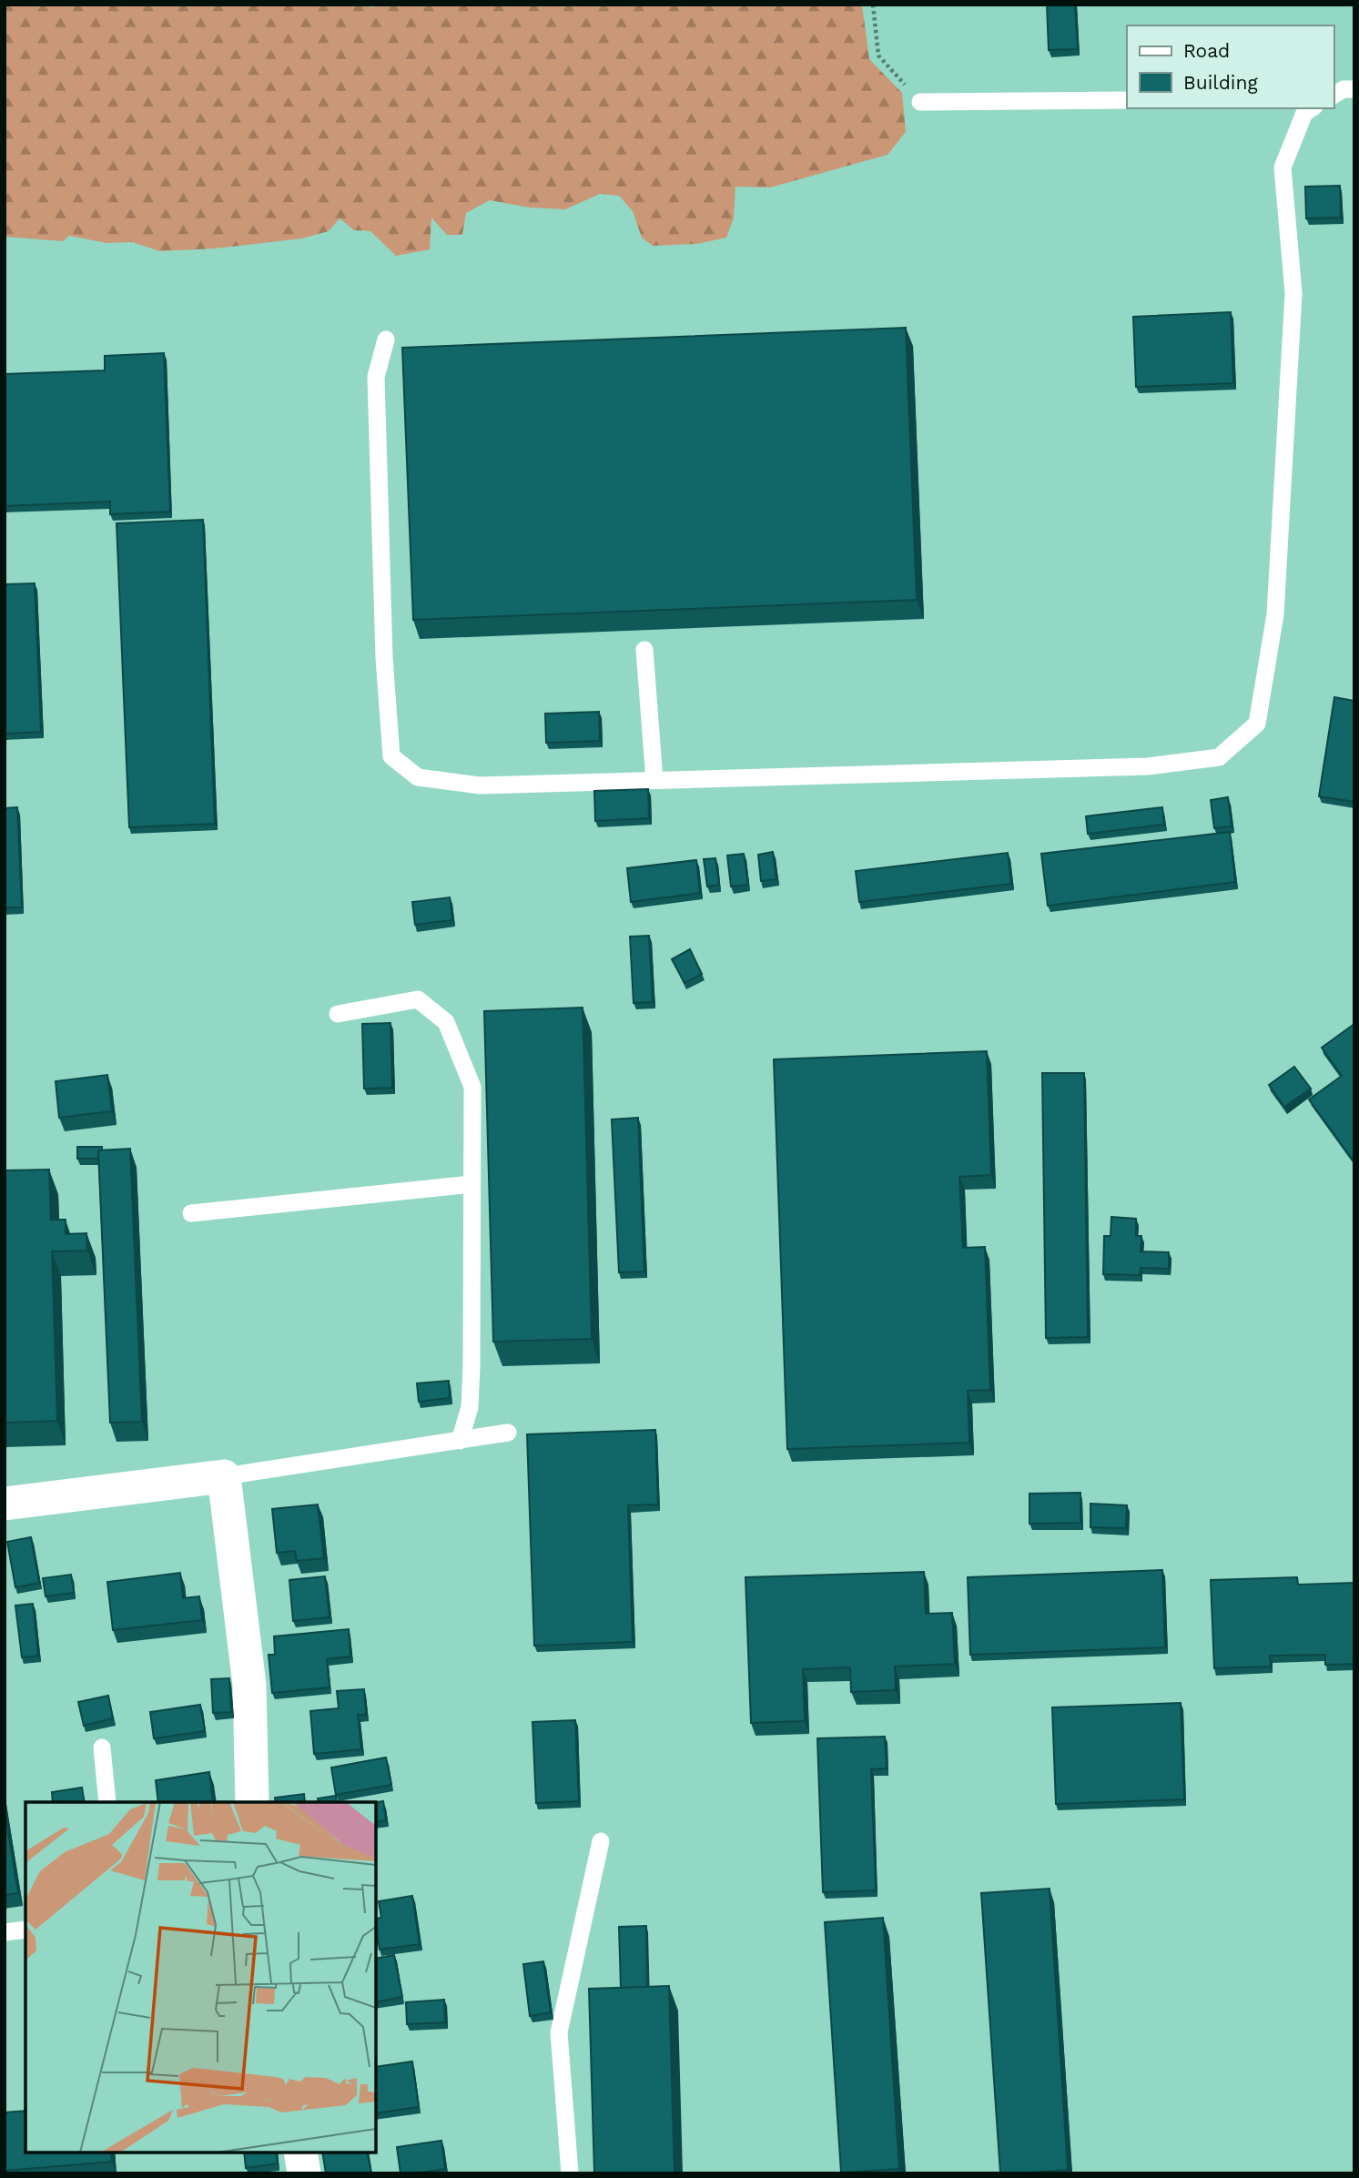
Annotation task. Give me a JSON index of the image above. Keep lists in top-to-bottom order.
{
  "legend": ["Road", "Building"]
}
